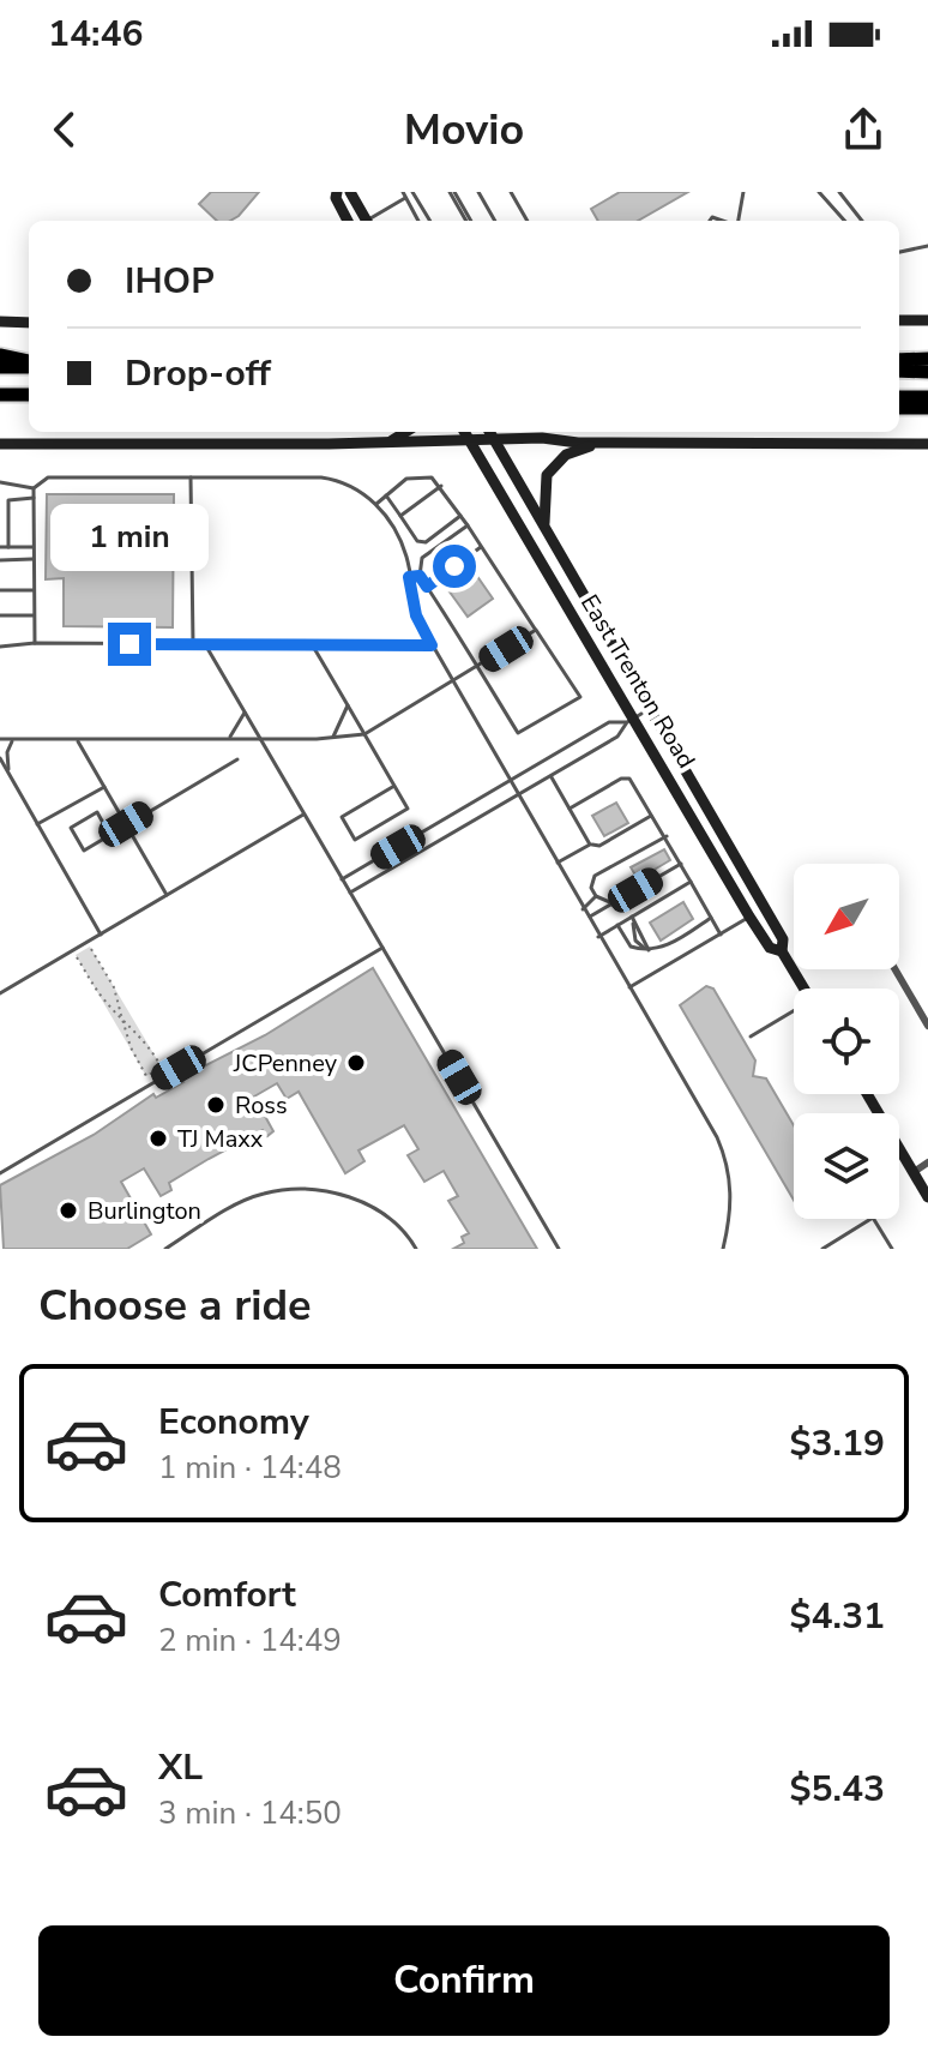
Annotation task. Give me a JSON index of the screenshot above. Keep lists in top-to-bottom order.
{
  "streets": {
    "main road": ["East Trenton Road"]
  },
  "places": [
    "JCPenney",
    "Ross",
    "TJ Maxx",
    "Burlington"
  ],
  "north": "bottom left",
  "page": {
    "status": "14:46",
    "header": "Movio",
    "banner": ["IHOP", "Drop-off"],
    "bubble": "1 min",
    "heading": "Choose a ride",
    "list": [
      {
        "name": "Economy",
        "note": "1 min · 14:48",
        "value": "$3.19"
      },
      {
        "name": "Comfort",
        "note": "2 min · 14:49",
        "value": "$4.31"
      },
      {
        "name": "XL",
        "note": "3 min · 14:50",
        "value": "$5.43"
      }
    ],
    "buttons": "Confirm"
  }
}
